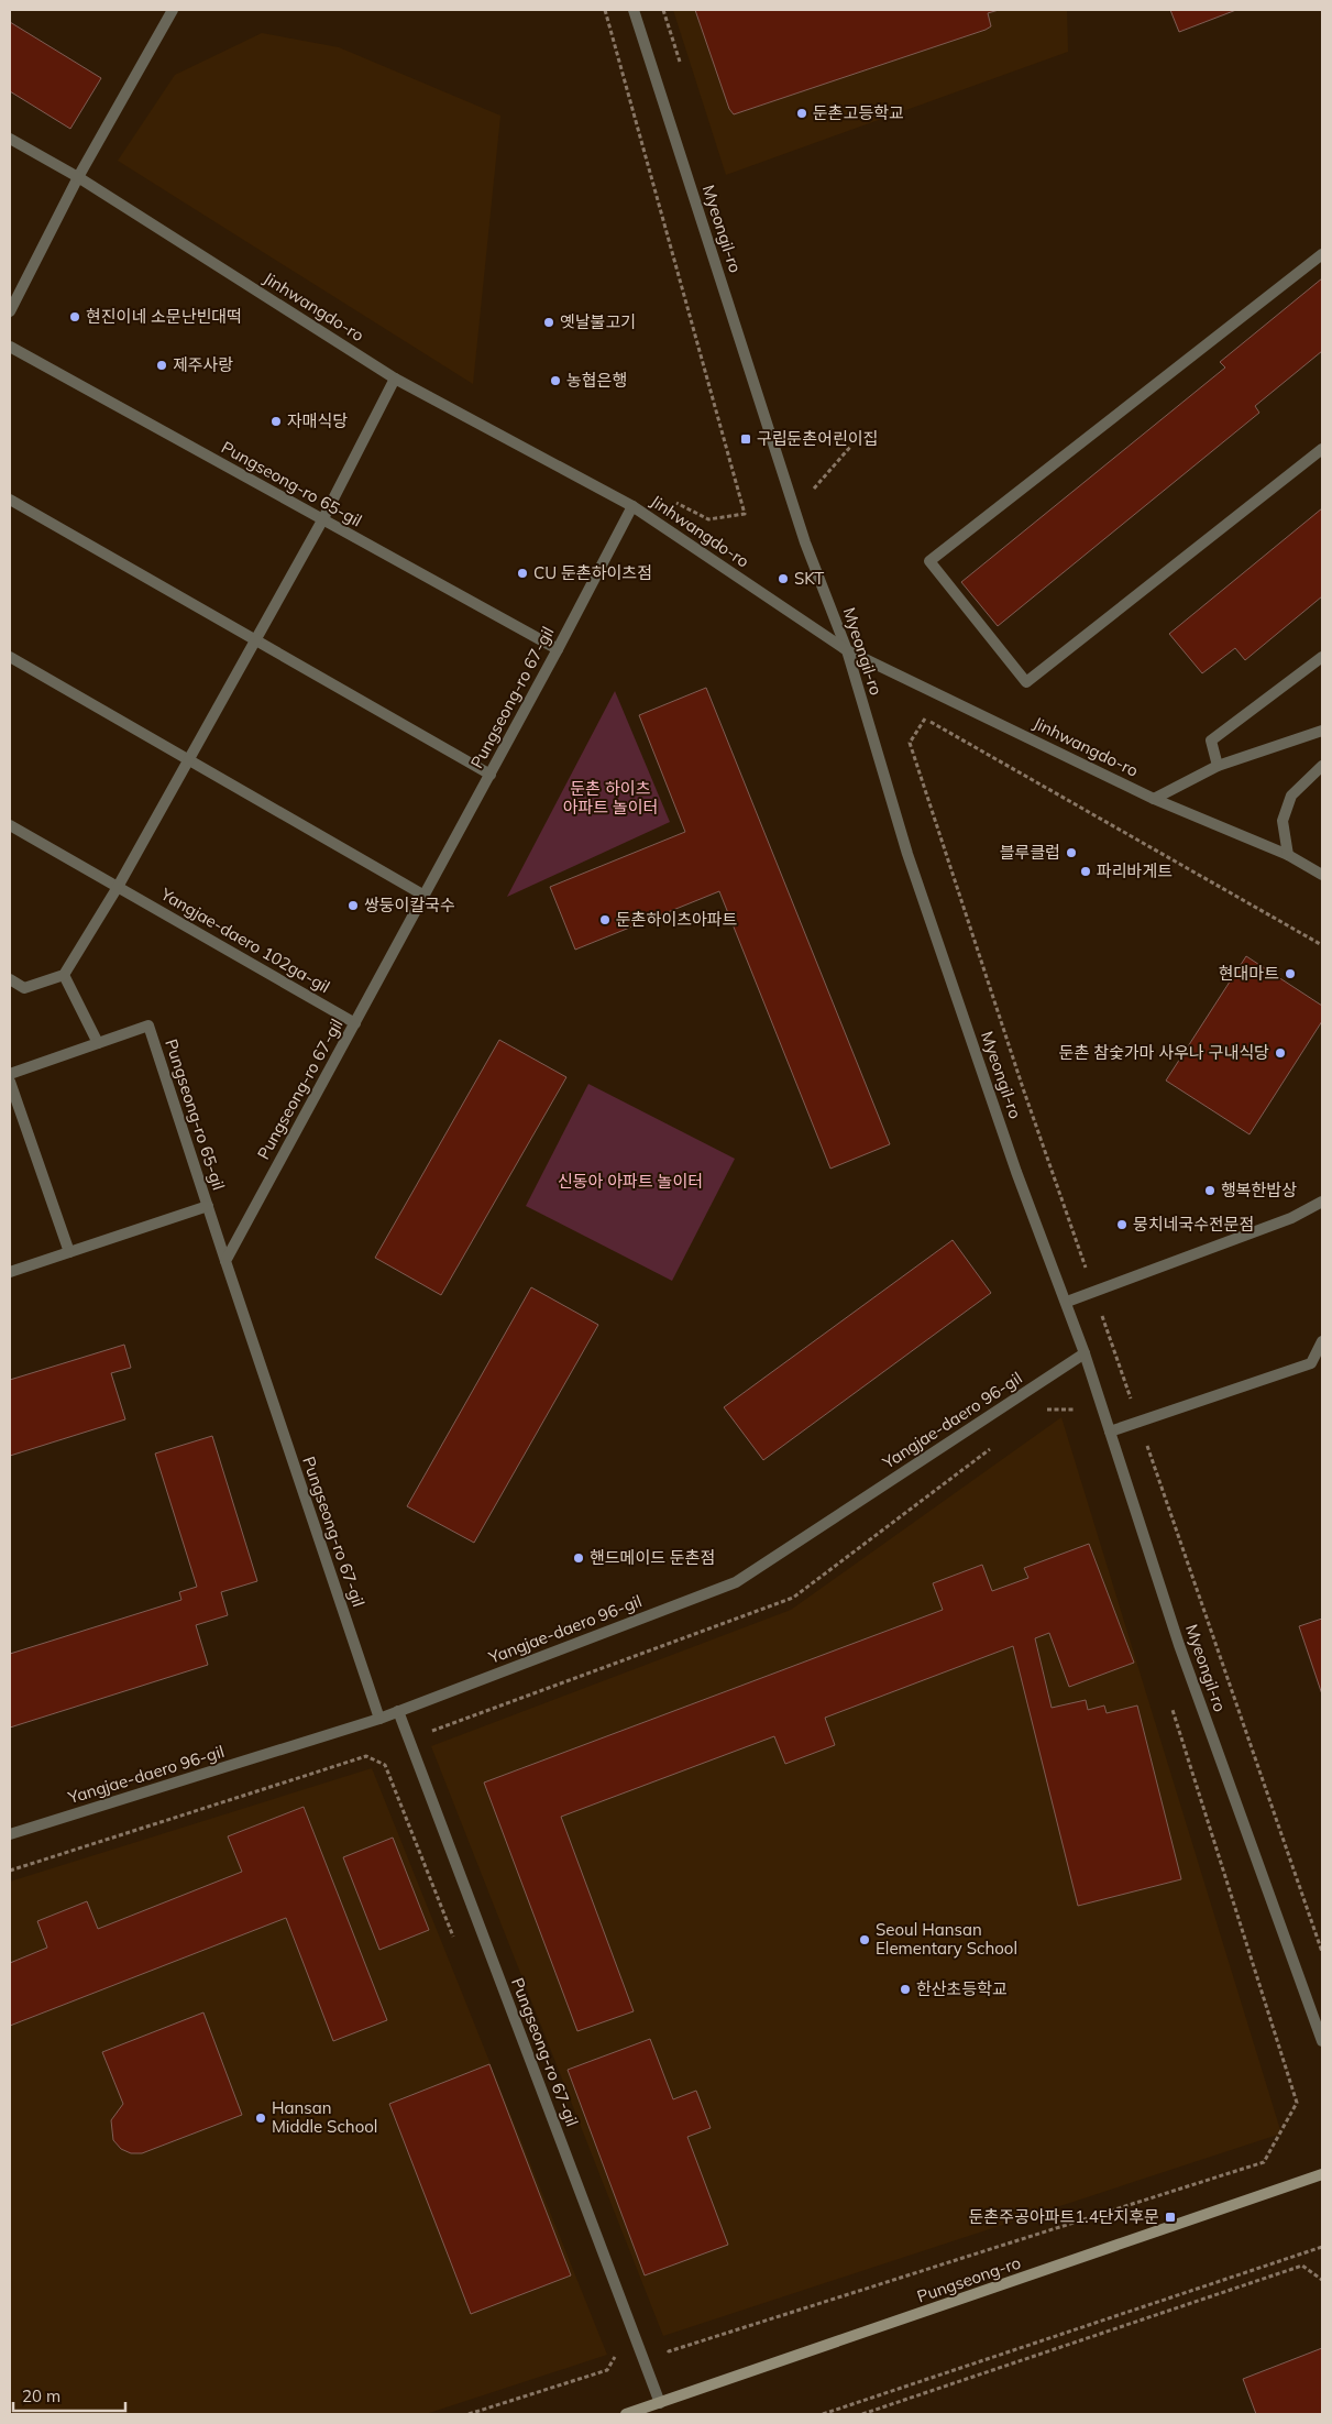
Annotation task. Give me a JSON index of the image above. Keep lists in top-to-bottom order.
{
  "streets": {
    "main road": ["Pungseong-ro"],
    "street": [
      "Myeongil-ro",
      "Jinhwangdo-ro",
      "Pungseong-ro 65-gil",
      "Pungseong-ro 67-gil",
      "Yangjae-daero 102ga-gil",
      "Yangjae-daero 96-gil"
    ]
  },
  "crossings": [
    ["Myeongil-ro", "Jinhwangdo-ro"],
    ["Myeongil-ro", "Yangjae-daero 96-gil"],
    ["Jinhwangdo-ro", "Pungseong-ro 67-gil"],
    ["Pungseong-ro 65-gil", "Pungseong-ro 67-gil"],
    ["Pungseong-ro 67-gil", "Yangjae-daero 102ga-gil"],
    ["Pungseong-ro 67-gil", "Yangjae-daero 96-gil"],
    ["Pungseong-ro 67-gil", "Pungseong-ro"]
  ],
  "parks": ["둔촌 하이츠 아파트 놀이터", "신동아 아파트 놀이터"],
  "places": {
    "other": [
      "둔촌고등학교",
      "현진이네 소문난빈대떡",
      "옛날불고기",
      "제주사랑",
      "농협은행",
      "자매식당",
      "CU 둔촌하이츠점",
      "SKT",
      "블루클럽",
      "파리바게트",
      "쌍둥이칼국수",
      "둔촌하이츠아파트",
      "현대마트",
      "둔촌 참숯가마 사우나 구내식당",
      "행복한밥상",
      "뭉치네국수전문점",
      "핸드메이드 둔촌점",
      "Seoul Hansan Elementary School",
      "한산초등학교",
      "Hansan Middle School"
    ],
    "transit": ["구립둔촌어린이집", "둔촌주공아파트1.4단지후문"]
  },
  "scale_bar": "20 m"
}
